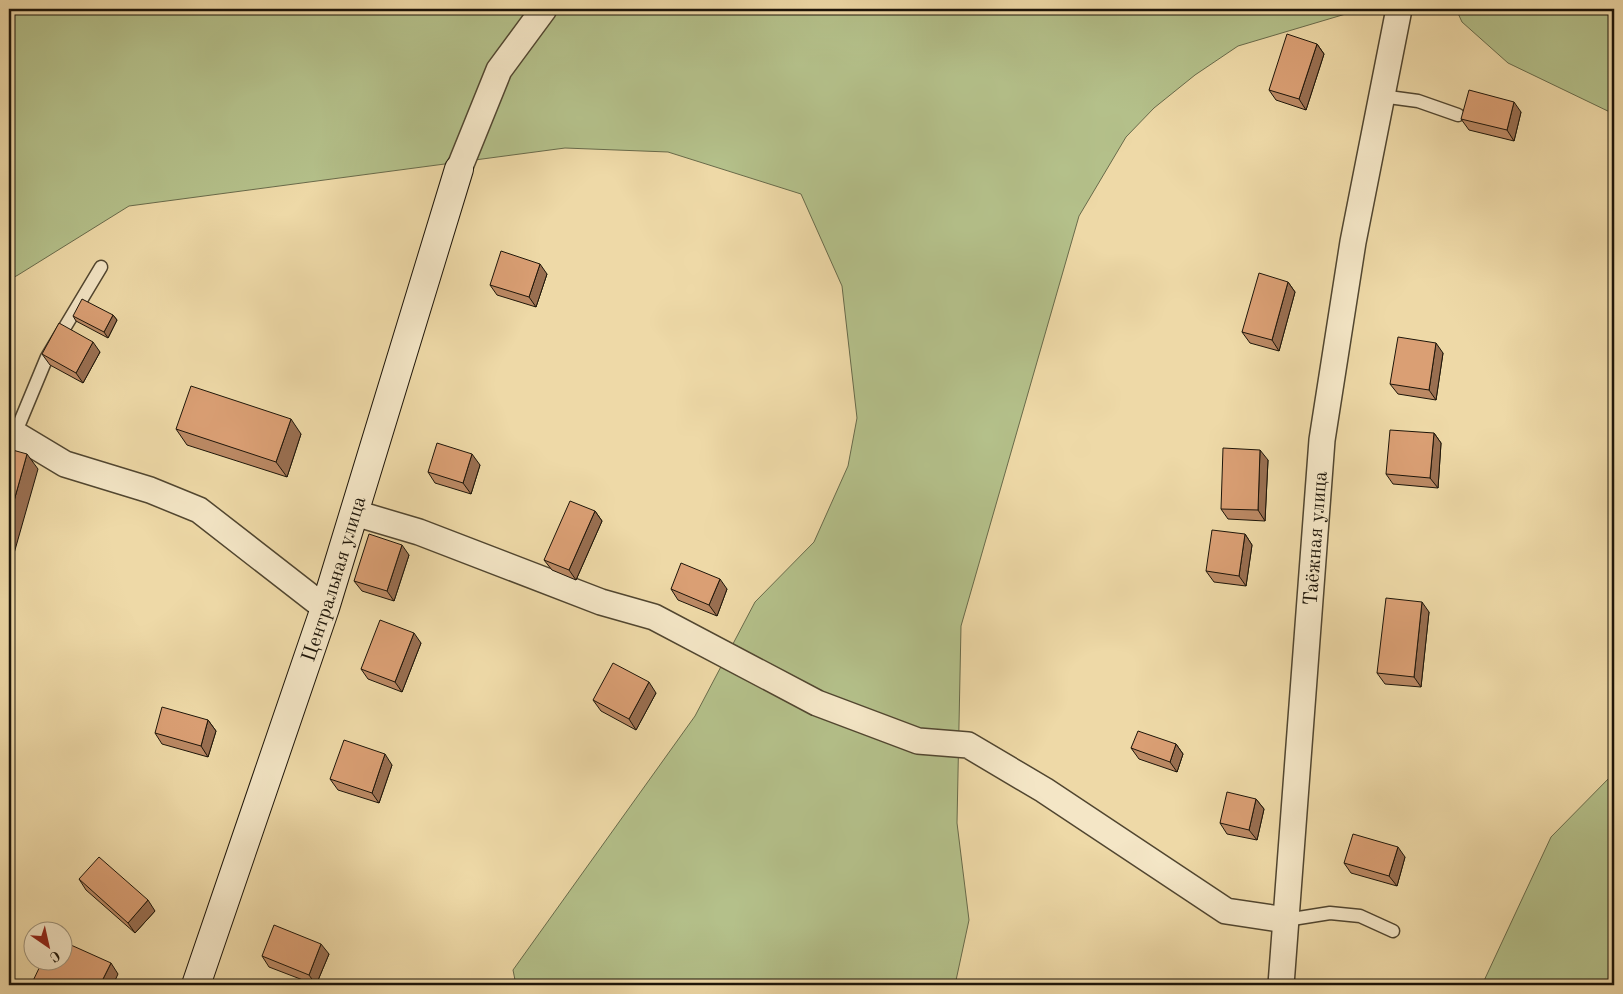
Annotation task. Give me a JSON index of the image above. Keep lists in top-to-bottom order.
{
  "streets": {
    "street": ["Таёжная улица", "Центральная улица"]
  },
  "north": "bottom right"
}
